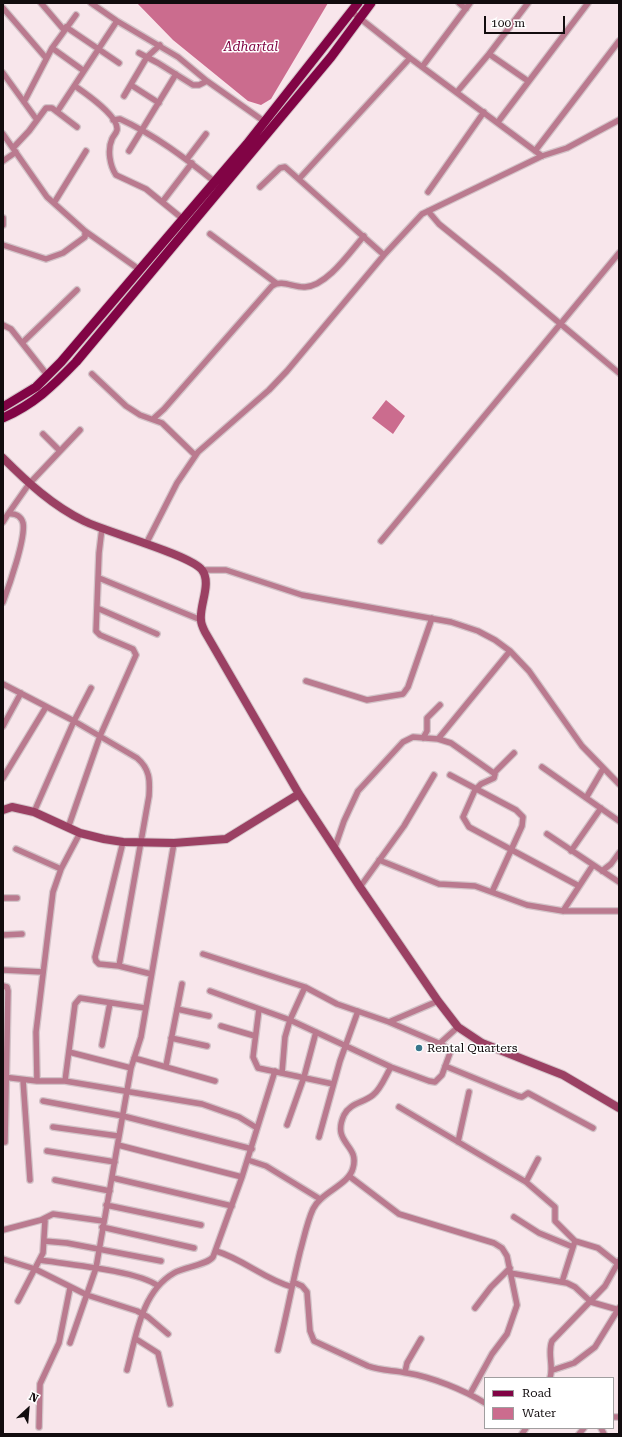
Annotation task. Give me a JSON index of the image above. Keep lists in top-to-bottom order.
{
  "water": ["Adhartal"],
  "places": ["Rental Quarters"],
  "legend": ["Road", "Water"],
  "scale_bar": "100 m",
  "north": "top right"
}
